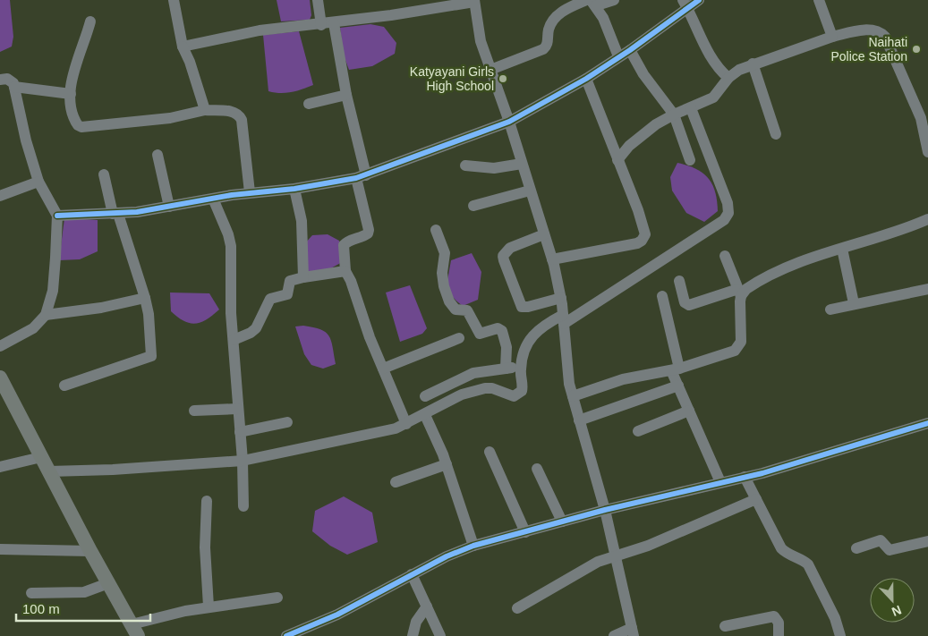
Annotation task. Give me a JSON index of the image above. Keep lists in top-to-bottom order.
{
  "places": ["Naihati Police Station", "Katyayani Girls High School"],
  "scale_bar": "100 m",
  "north": "bottom"
}
